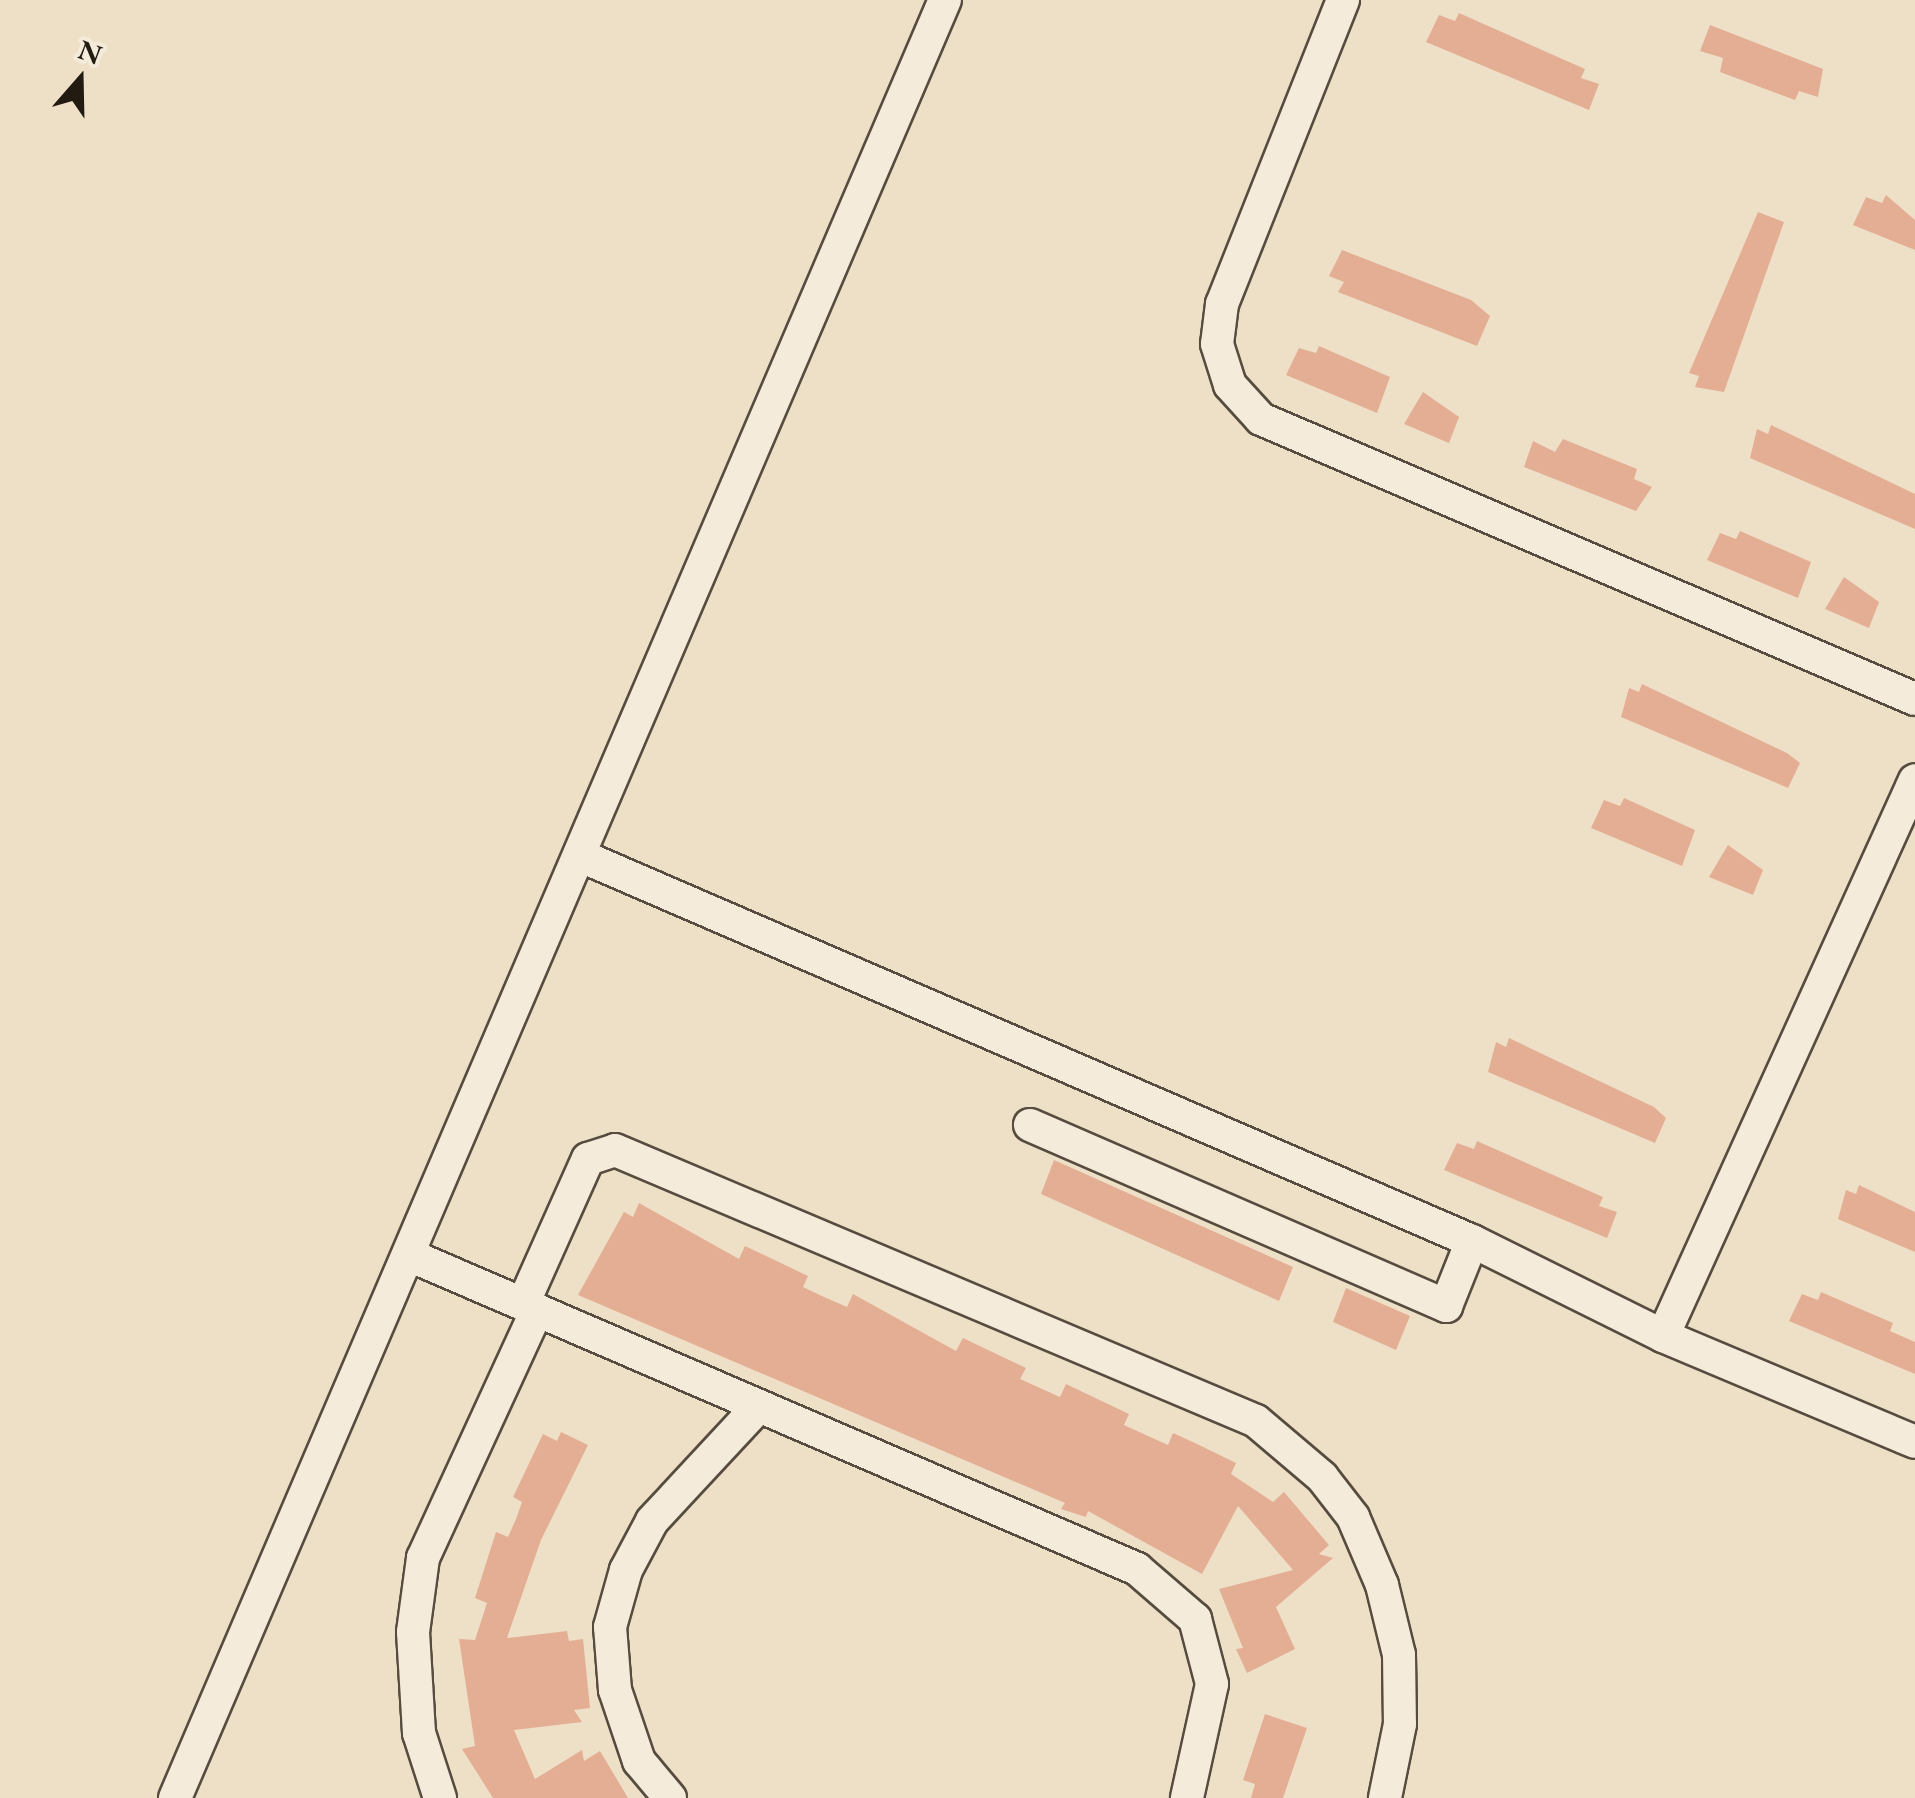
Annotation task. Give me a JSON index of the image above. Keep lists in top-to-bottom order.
{
  "north": "top"
}
